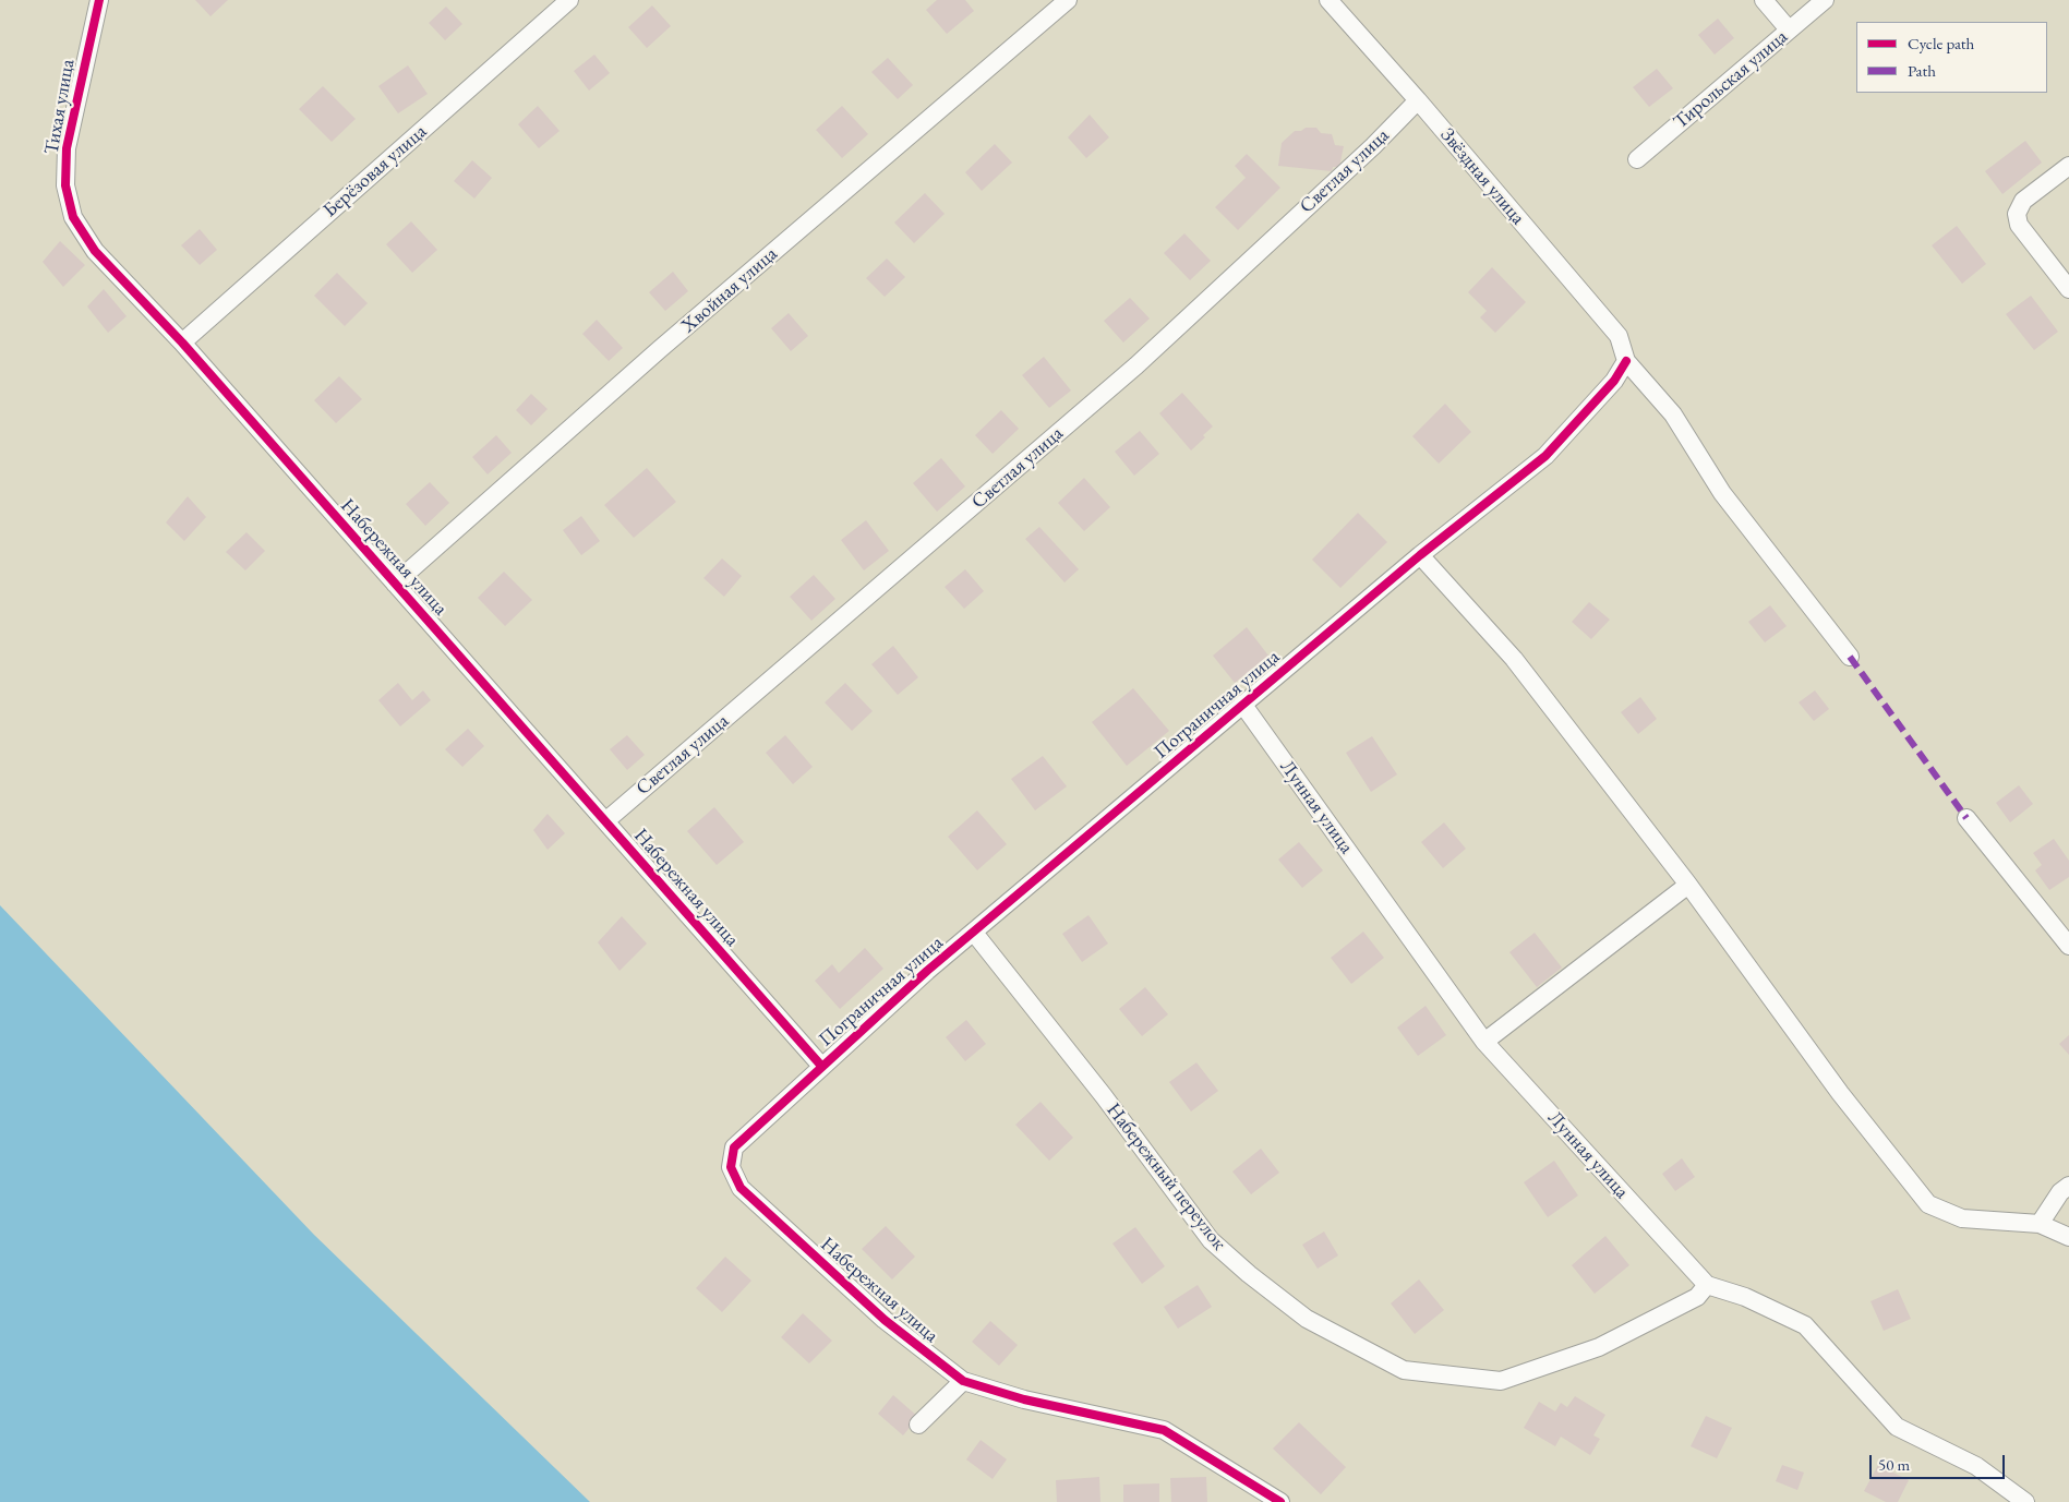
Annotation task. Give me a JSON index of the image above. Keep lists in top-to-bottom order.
{
  "streets": {
    "street": [
      "Тирольская улица",
      "Тихая улица",
      "Берёзовая улица",
      "Светлая улица",
      "Звёздная улица",
      "Хвойная улица",
      "Набережная улица",
      "Пограничная улица",
      "Лунная улица",
      "Набережный переулок"
    ]
  },
  "crossings": [
    ["Тихая улица", "Берёзовая улица"],
    ["Тихая улица", "Набережная улица"],
    ["Берёзовая улица", "Набережная улица"],
    ["Светлая улица", "Звёздная улица"],
    ["Светлая улица", "Набережная улица"],
    ["Звёздная улица", "Пограничная улица"],
    ["Хвойная улица", "Набережная улица"],
    ["Набережная улица", "Пограничная улица"],
    ["Пограничная улица", "Лунная улица"],
    ["Пограничная улица", "Набережный переулок"],
    ["Лунная улица", "Набережный переулок"]
  ],
  "legend": ["Cycle path", "Path"],
  "scale_bar": "50 m"
}
